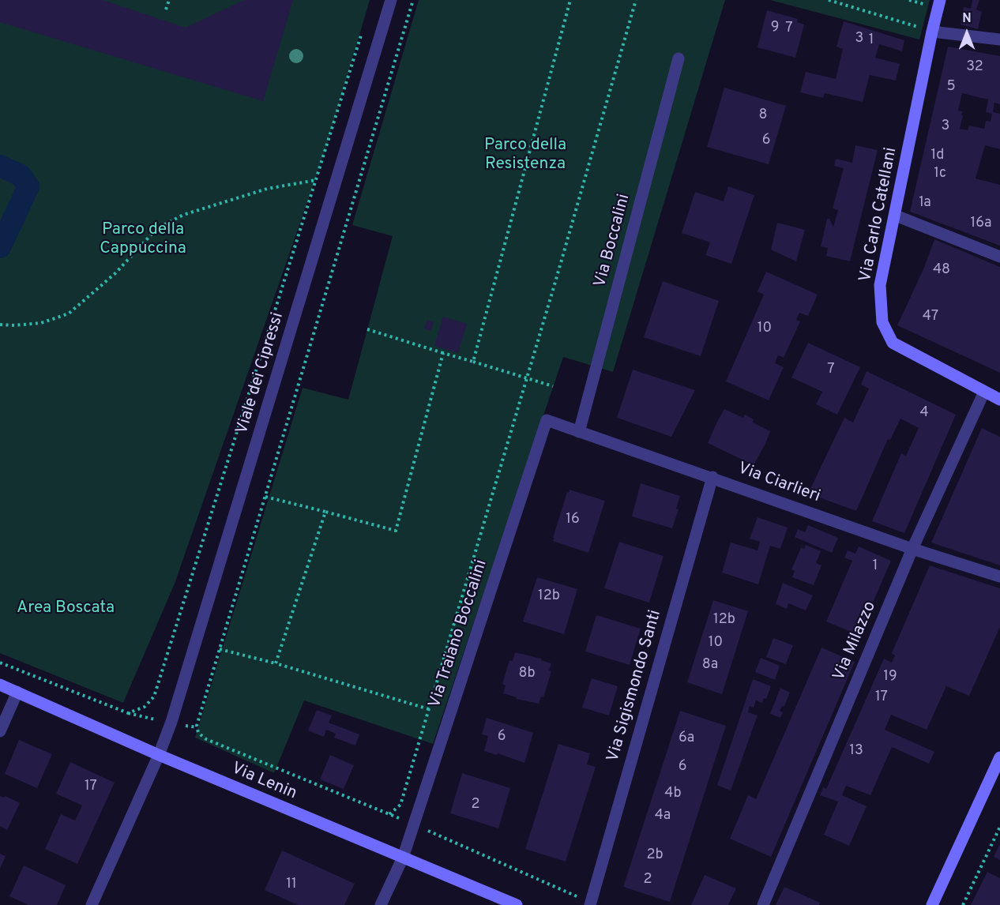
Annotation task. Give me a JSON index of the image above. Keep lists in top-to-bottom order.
{
  "streets": {
    "street": [
      "Via Carlo Catellani",
      "Via Boccalini",
      "Viale dei Cipressi",
      "Via Ciarlieri",
      "Via Traiano Boccalini",
      "Via Milazzo",
      "Via Sigismondo Santi",
      "Via Lenin"
    ]
  },
  "crossings": [
    ["Via Carlo Catellani", "Via Milazzo"],
    ["Via Boccalini", "Via Ciarlieri"],
    ["Viale dei Cipressi", "Via Lenin"],
    ["Via Ciarlieri", "Via Traiano Boccalini"],
    ["Via Ciarlieri", "Via Milazzo"],
    ["Via Ciarlieri", "Via Sigismondo Santi"],
    ["Via Traiano Boccalini", "Via Lenin"]
  ],
  "parks": ["Parco della Resistenza", "Parco della Cappuccina", "Area Boscata"],
  "house_numbers": [
    "9",
    "7",
    "3",
    "1",
    "32",
    "5",
    "8",
    "3",
    "6",
    "1d",
    "1c",
    "1a",
    "16a",
    "48",
    "47",
    "10",
    "7",
    "4",
    "16",
    "1",
    "12b",
    "12b",
    "10",
    "8a",
    "8b",
    "19",
    "17",
    "6",
    "6a",
    "13",
    "6",
    "17",
    "4b",
    "2",
    "4a",
    "2b",
    "2",
    "11"
  ],
  "north": "top"
}
